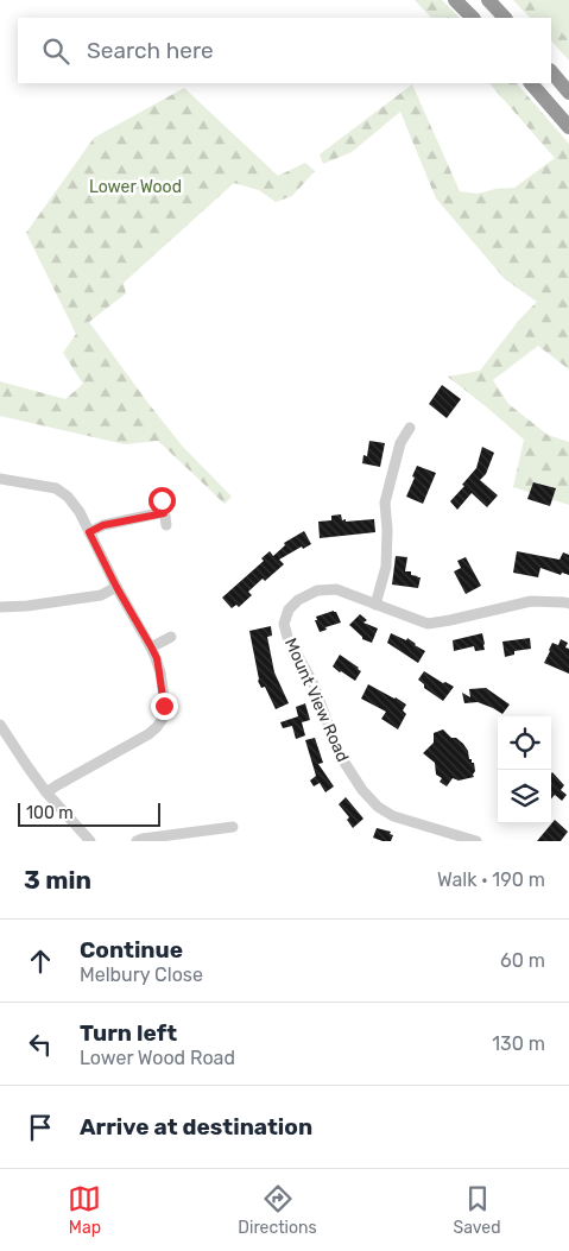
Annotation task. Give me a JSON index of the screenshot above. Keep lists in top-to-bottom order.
{
  "streets": {
    "street": ["Mount View Road"]
  },
  "parks": ["Lower Wood"],
  "scale_bar": "100 m",
  "page": {
    "search": "Search here",
    "scale": "100 m",
    "heading": ["3 min", "Walk · 190 m"],
    "list": [
      ["Continue", "Melbury Close", "60 m"],
      ["Turn left", "Lower Wood Road", "130 m"],
      "Arrive at destination"
    ],
    "nav": ["Map", "Directions", "Saved"]
  }
}
